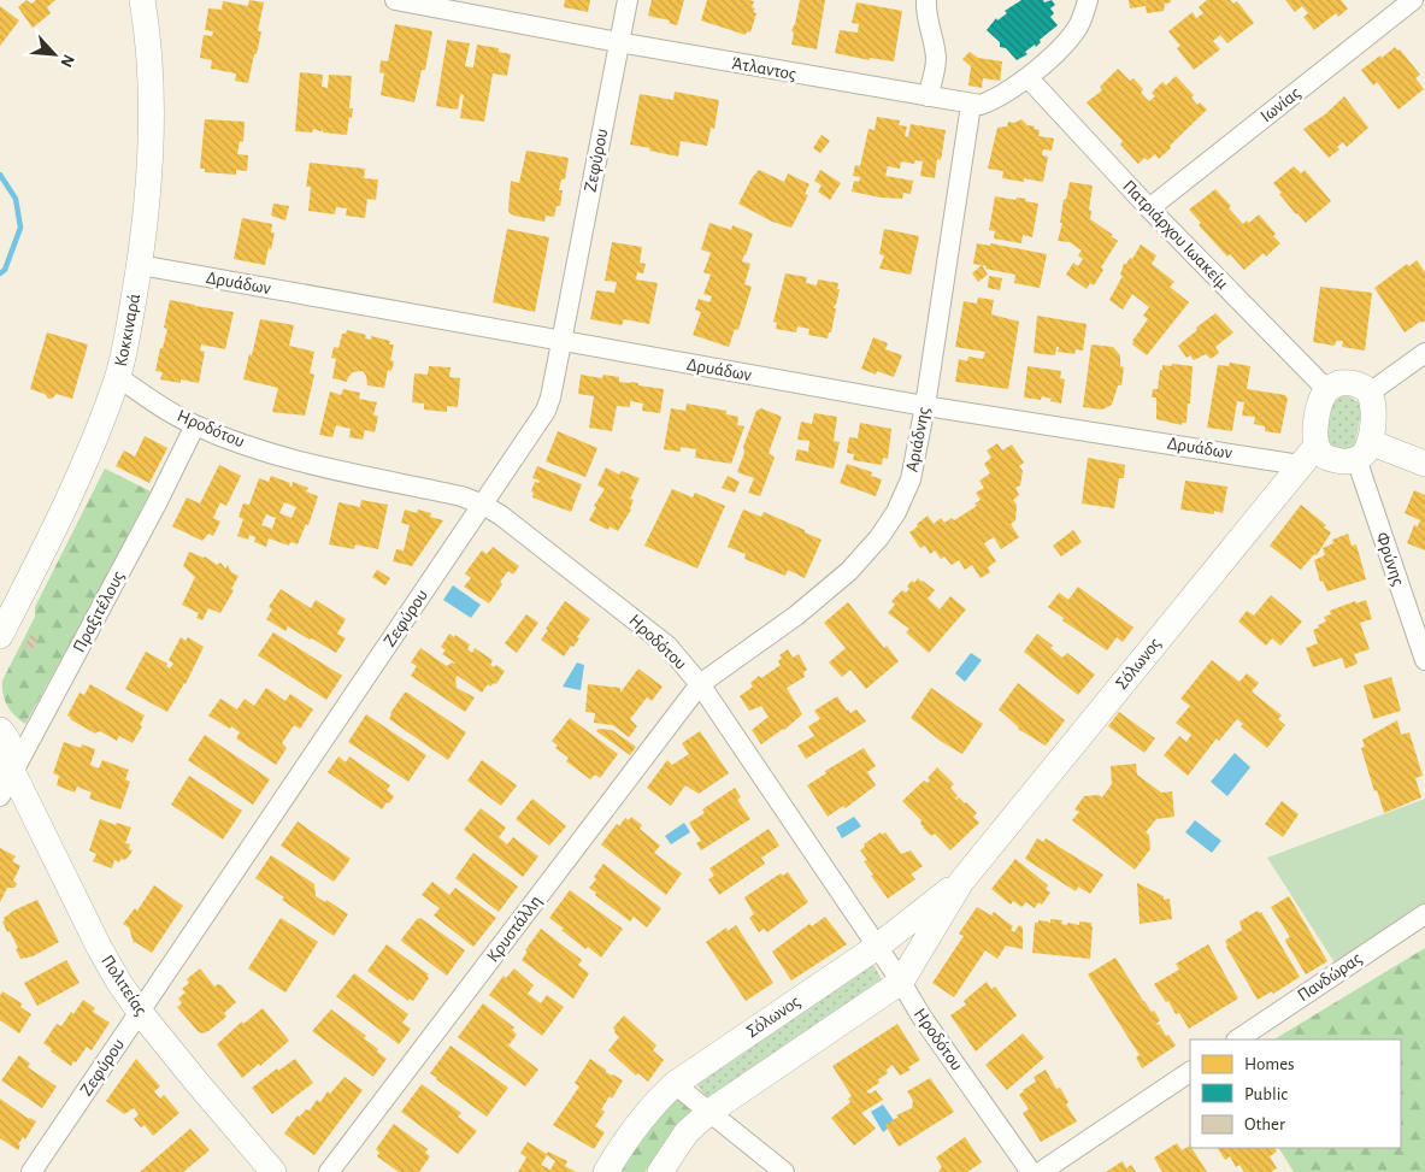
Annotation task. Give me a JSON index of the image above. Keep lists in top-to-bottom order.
{
  "streets": {
    "street": [
      "Άτλαντος",
      "Ιωνίας",
      "Ζεφύρου",
      "Πατριάρχου Ιωακείμ",
      "Δρυάδων",
      "Κοκκιναρά",
      "Ηροδότου",
      "Αριάδνης",
      "Φρύνης",
      "Πραξιτέλους",
      "Σόλωνος",
      "Κρυστάλλη",
      "Πανδώρας",
      "Πολιτείας"
    ]
  },
  "crossings": [
    ["Άτλαντος", "Ζεφύρου"],
    ["Άτλαντος", "Πατριάρχου Ιωακείμ"],
    ["Άτλαντος", "Αριάδνης"],
    ["Ιωνίας", "Πατριάρχου Ιωακείμ"],
    ["Ζεφύρου", "Δρυάδων"],
    ["Ζεφύρου", "Ηροδότου"],
    ["Ζεφύρου", "Πολιτείας"],
    ["Πατριάρχου Ιωακείμ", "Φρύνης"],
    ["Πατριάρχου Ιωακείμ", "Σόλωνος"],
    ["Δρυάδων", "Κοκκιναρά"],
    ["Δρυάδων", "Αριάδνης"],
    ["Δρυάδων", "Σόλωνος"],
    ["Κοκκιναρά", "Ηροδότου"],
    ["Ηροδότου", "Αριάδνης"],
    ["Ηροδότου", "Πραξιτέλους"],
    ["Ηροδότου", "Σόλωνος"],
    ["Ηροδότου", "Κρυστάλλη"],
    ["Αριάδνης", "Κρυστάλλη"],
    ["Φρύνης", "Σόλωνος"],
    ["Πραξιτέλους", "Πολιτείας"]
  ],
  "legend": ["Homes", "Public", "Other"],
  "north": "bottom right"
}
